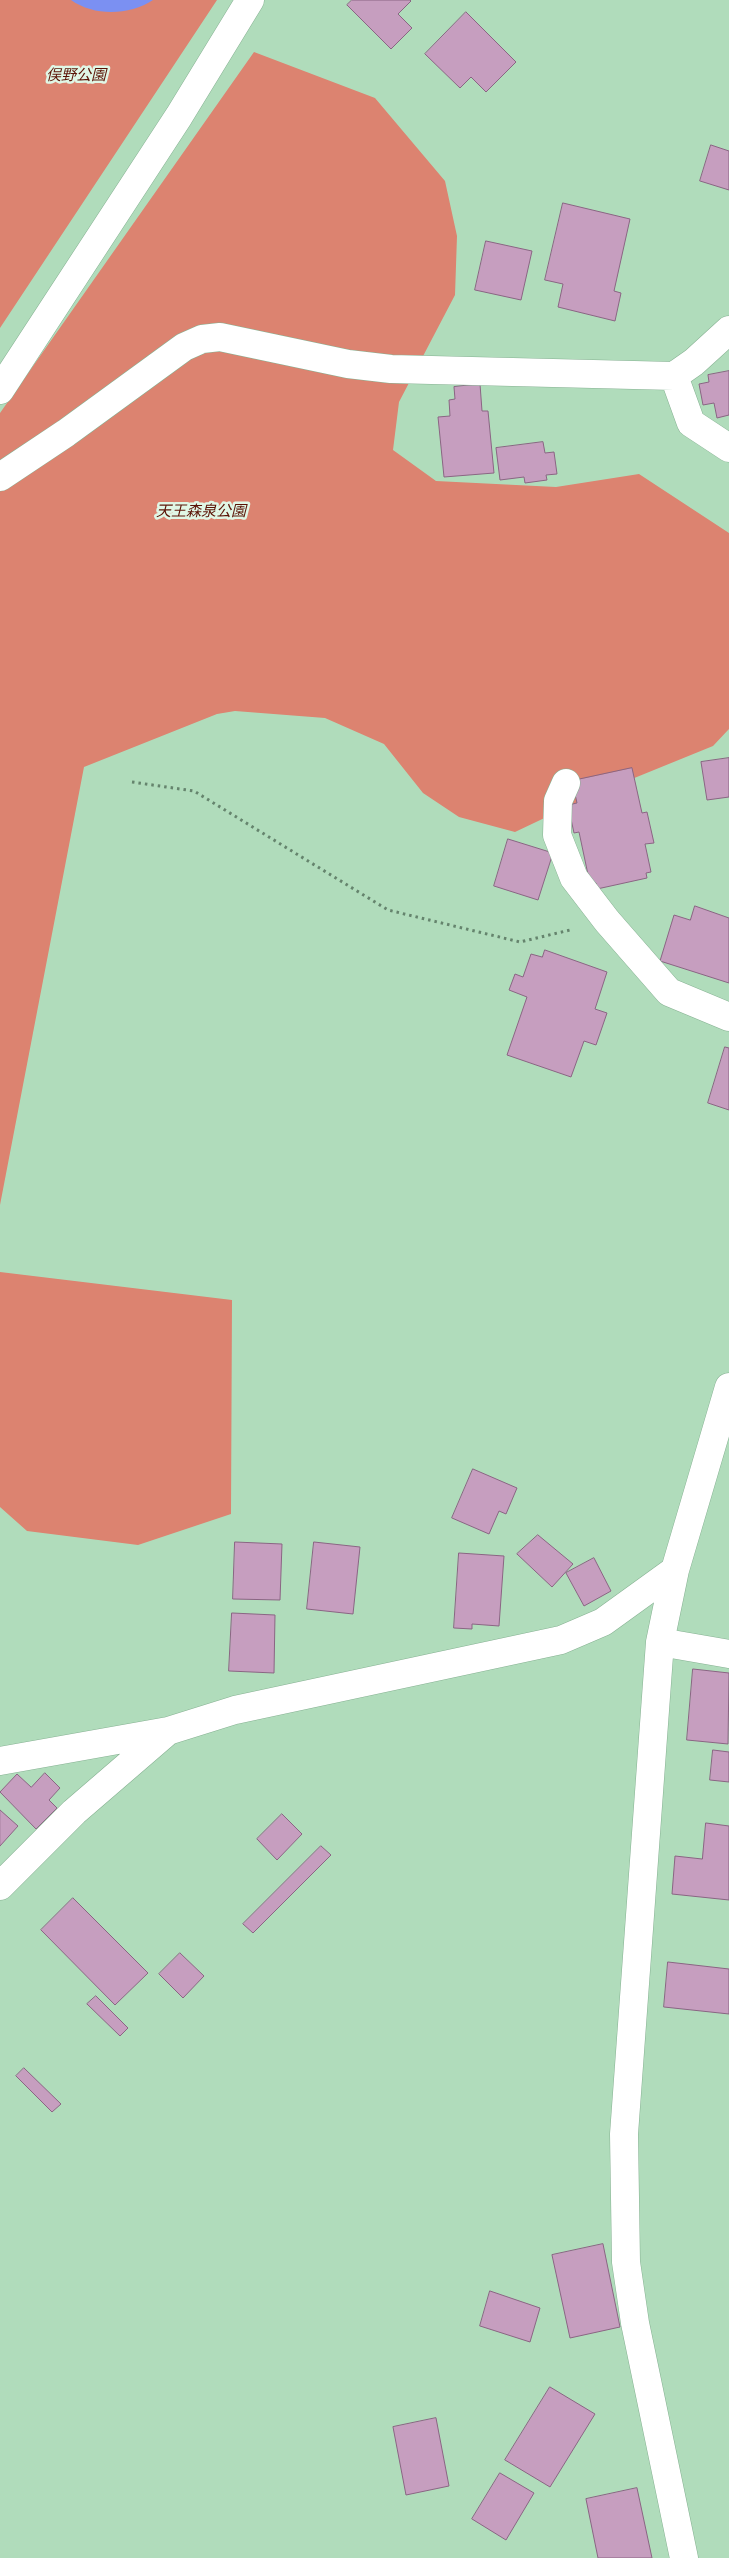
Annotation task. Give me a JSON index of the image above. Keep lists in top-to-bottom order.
{
  "parks": ["俣野公園", "天王森泉公園"]
}
